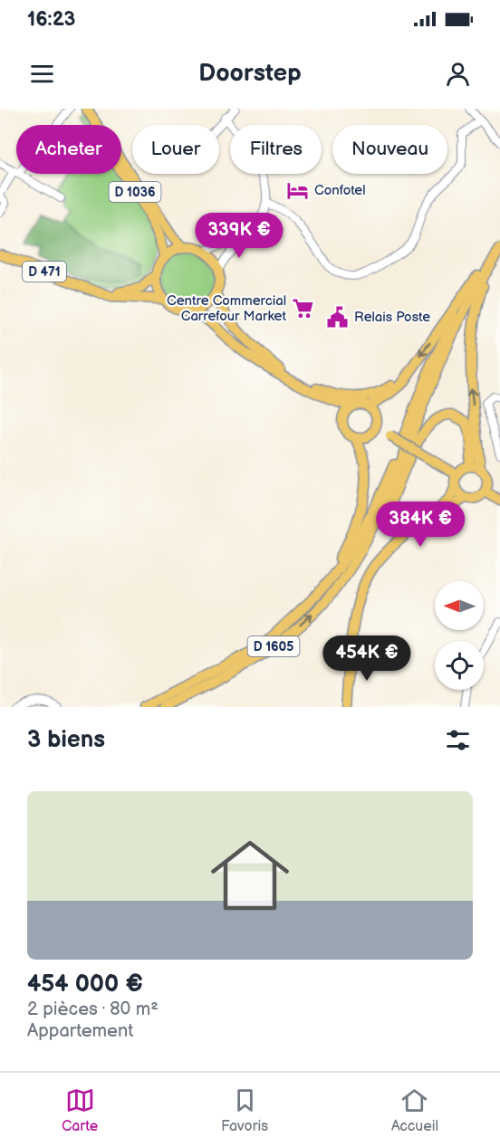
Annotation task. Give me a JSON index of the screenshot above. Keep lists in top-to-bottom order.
{
  "streets": {
    "main road": ["D 1036", "D 471", "D 1605"]
  },
  "crossings": [
    ["D 1036", "D 471"]
  ],
  "places": {
    "hotel": ["Confotel"],
    "supermarket": ["Centre Commercial Carrefour Market"],
    "public building": ["Relais Poste"]
  },
  "north": "left",
  "page": {
    "status": "16:23",
    "header": "Doorstep",
    "chip": [
      "Acheter",
      "Louer",
      "Filtres",
      "Nouveau"
    ],
    "price": ["339K €", "384K €", "454K €"],
    "heading": "3 biens",
    "list": [
      {
        "name": "454 000 €",
        "note": "2 pièces · 80 m² · Appartement"
      }
    ],
    "tabs": ["Carte", "Favoris", "Accueil"]
  }
}
